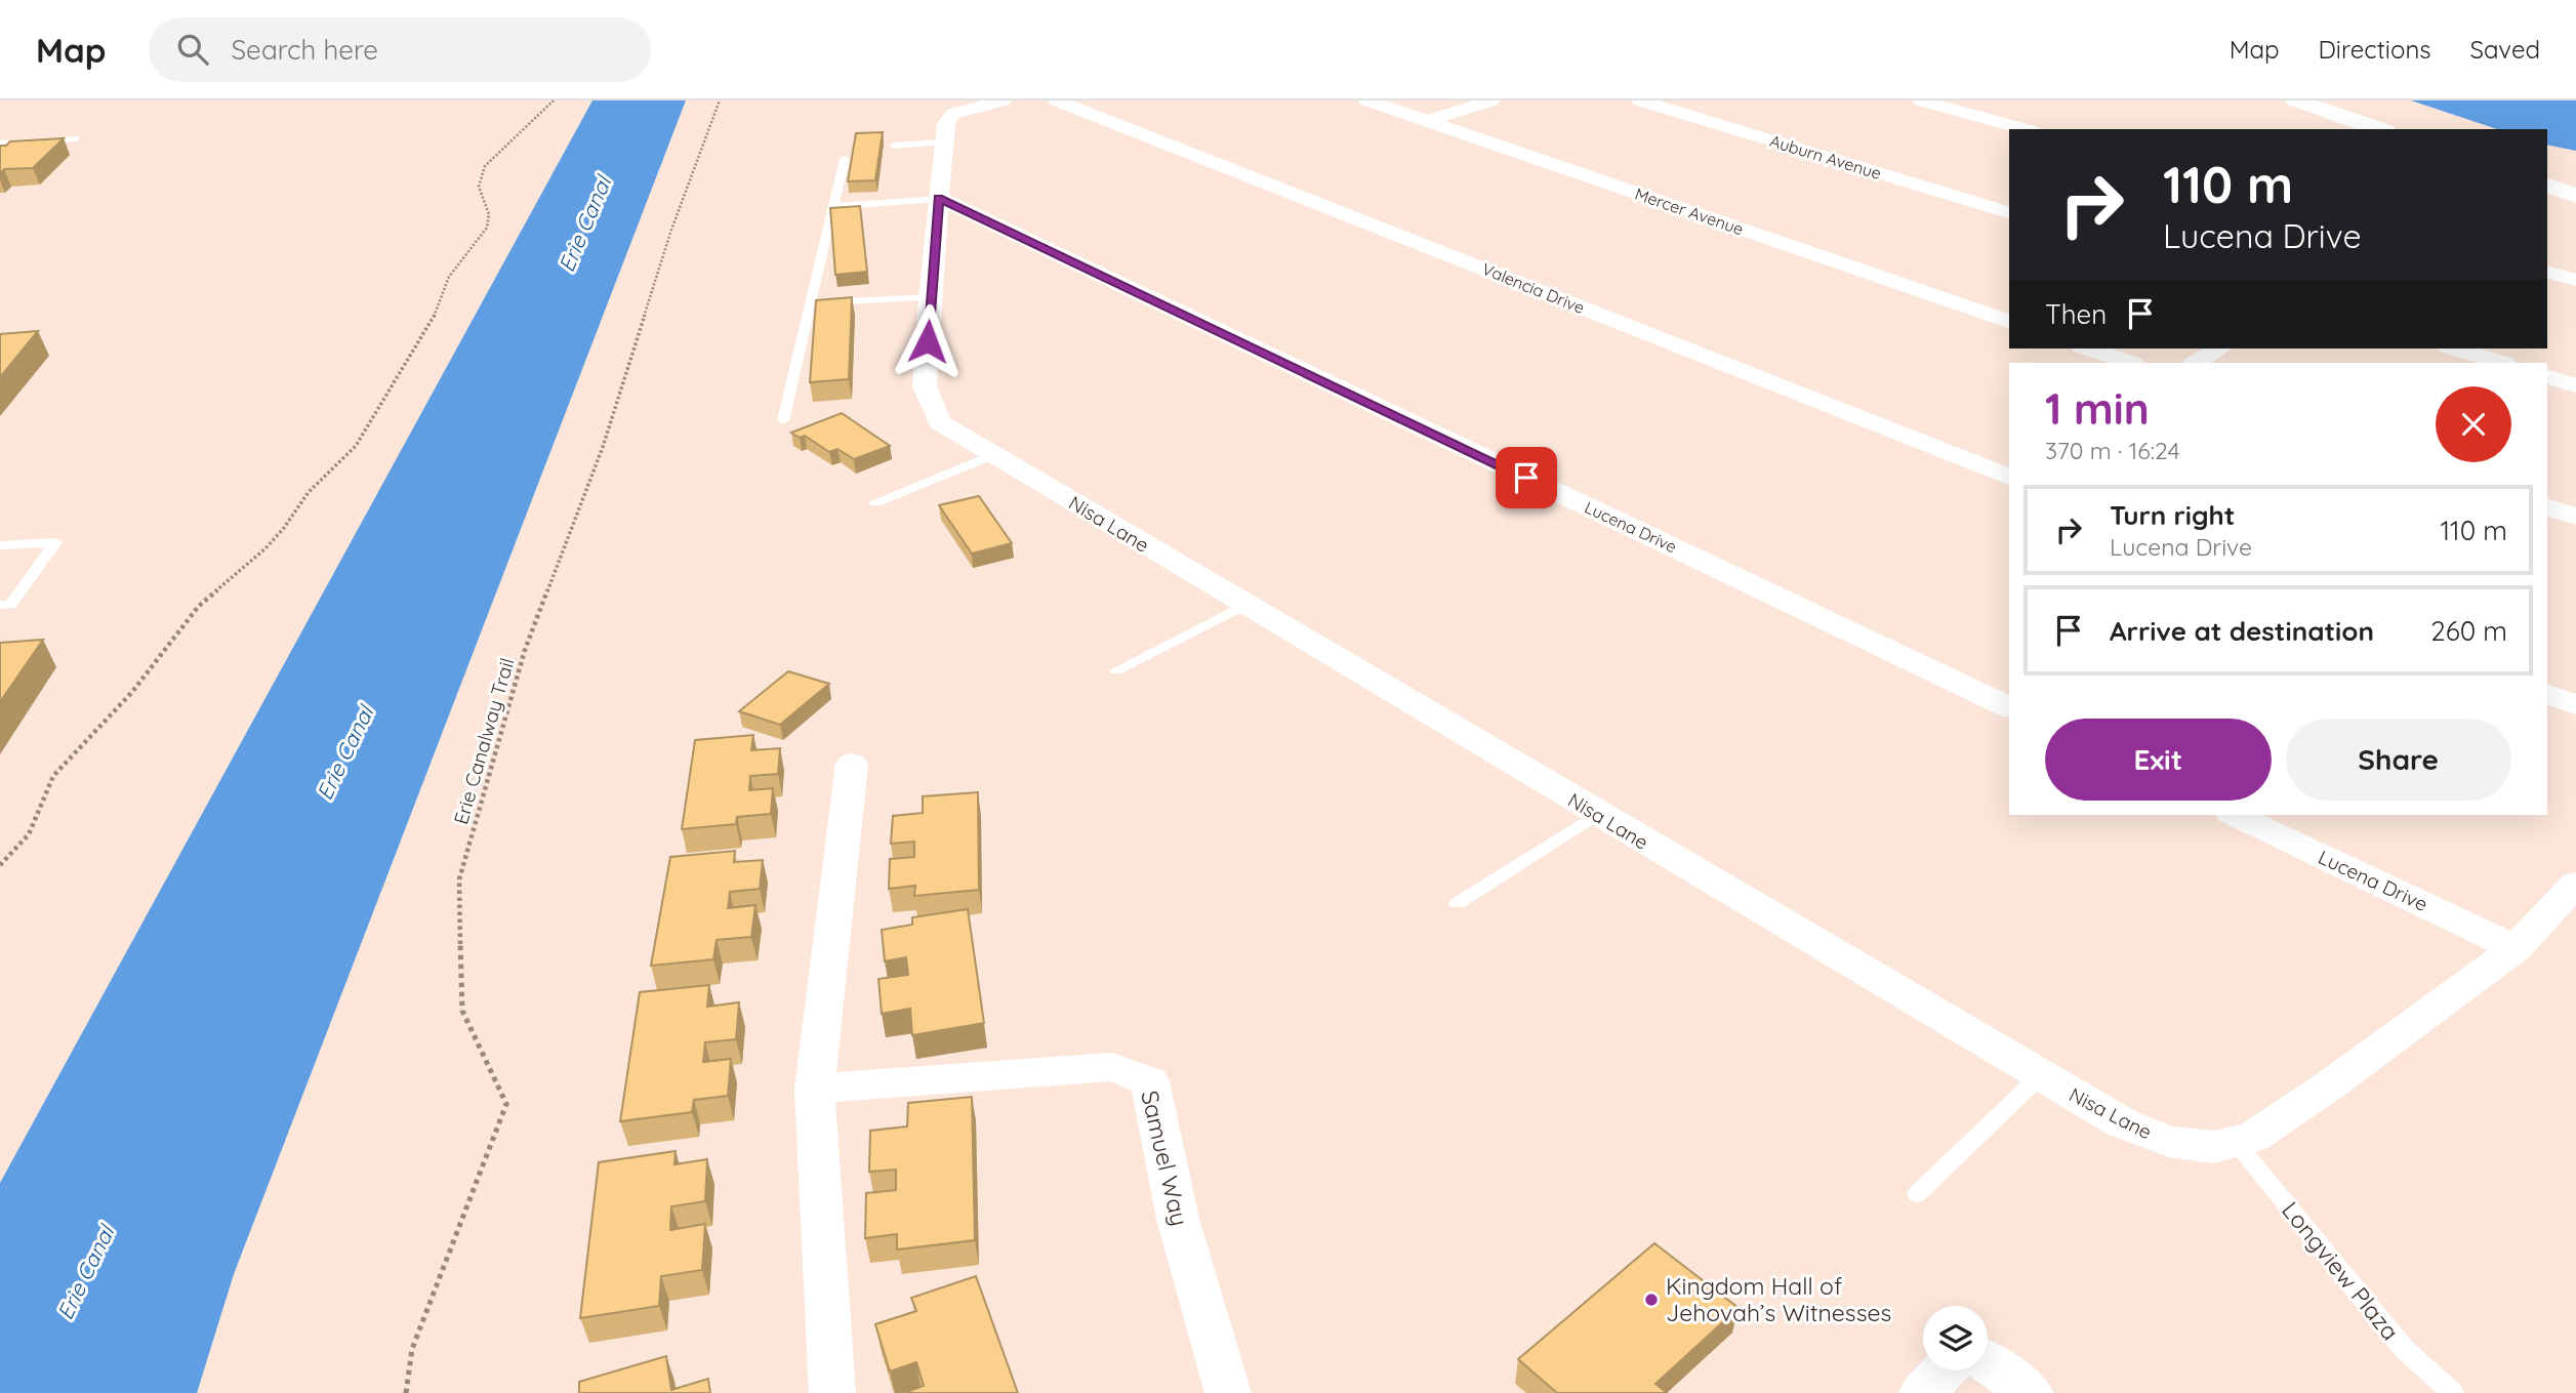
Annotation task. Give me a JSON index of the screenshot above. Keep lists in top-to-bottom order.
{
  "streets": {
    "street": [
      "Auburn Avenue",
      "Mercer Avenue",
      "Valencia Drive",
      "Nisa Lane",
      "Lucena Drive",
      "Samuel Way"
    ],
    "lane": ["Longview Plaza"],
    "path": ["Erie Canalway Trail"]
  },
  "crossings": [
    ["Nisa Lane", "Lucena Drive"],
    ["Nisa Lane", "Longview Plaza"]
  ],
  "water": ["Erie Canal"],
  "places": ["Kingdom Hall of Jehovah’s Witnesses"],
  "page": {
    "header": "Map",
    "search": "Search here",
    "nav": ["Map", "Directions", "Saved"],
    "turn": ["110 m", "Lucena Drive"],
    "then": "Then",
    "heading": ["1 min", "370 m · 16:24"],
    "list": [
      {
        "name": "Turn right",
        "note": "Lucena Drive",
        "value": "110 m"
      },
      {
        "name": "Arrive at destination",
        "value": "260 m"
      }
    ],
    "buttons": ["Exit", "Share"]
  }
}
